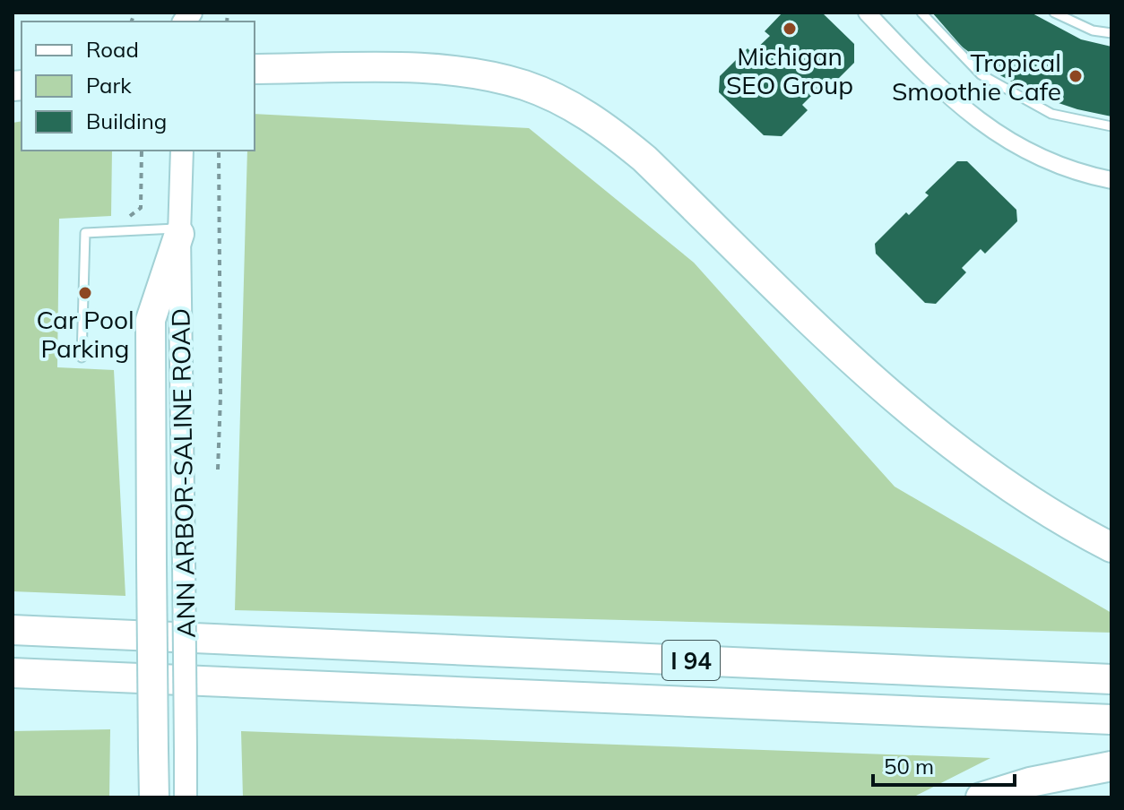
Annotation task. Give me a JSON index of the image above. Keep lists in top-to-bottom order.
{
  "streets": {
    "highway": ["I 94"],
    "main road": ["ANN ARBOR-SALINE ROAD"]
  },
  "places": ["Michigan SEO Group", "Tropical Smoothie Cafe", "Car Pool Parking"],
  "legend": ["Road", "Park", "Building"],
  "scale_bar": "50 m"
}
